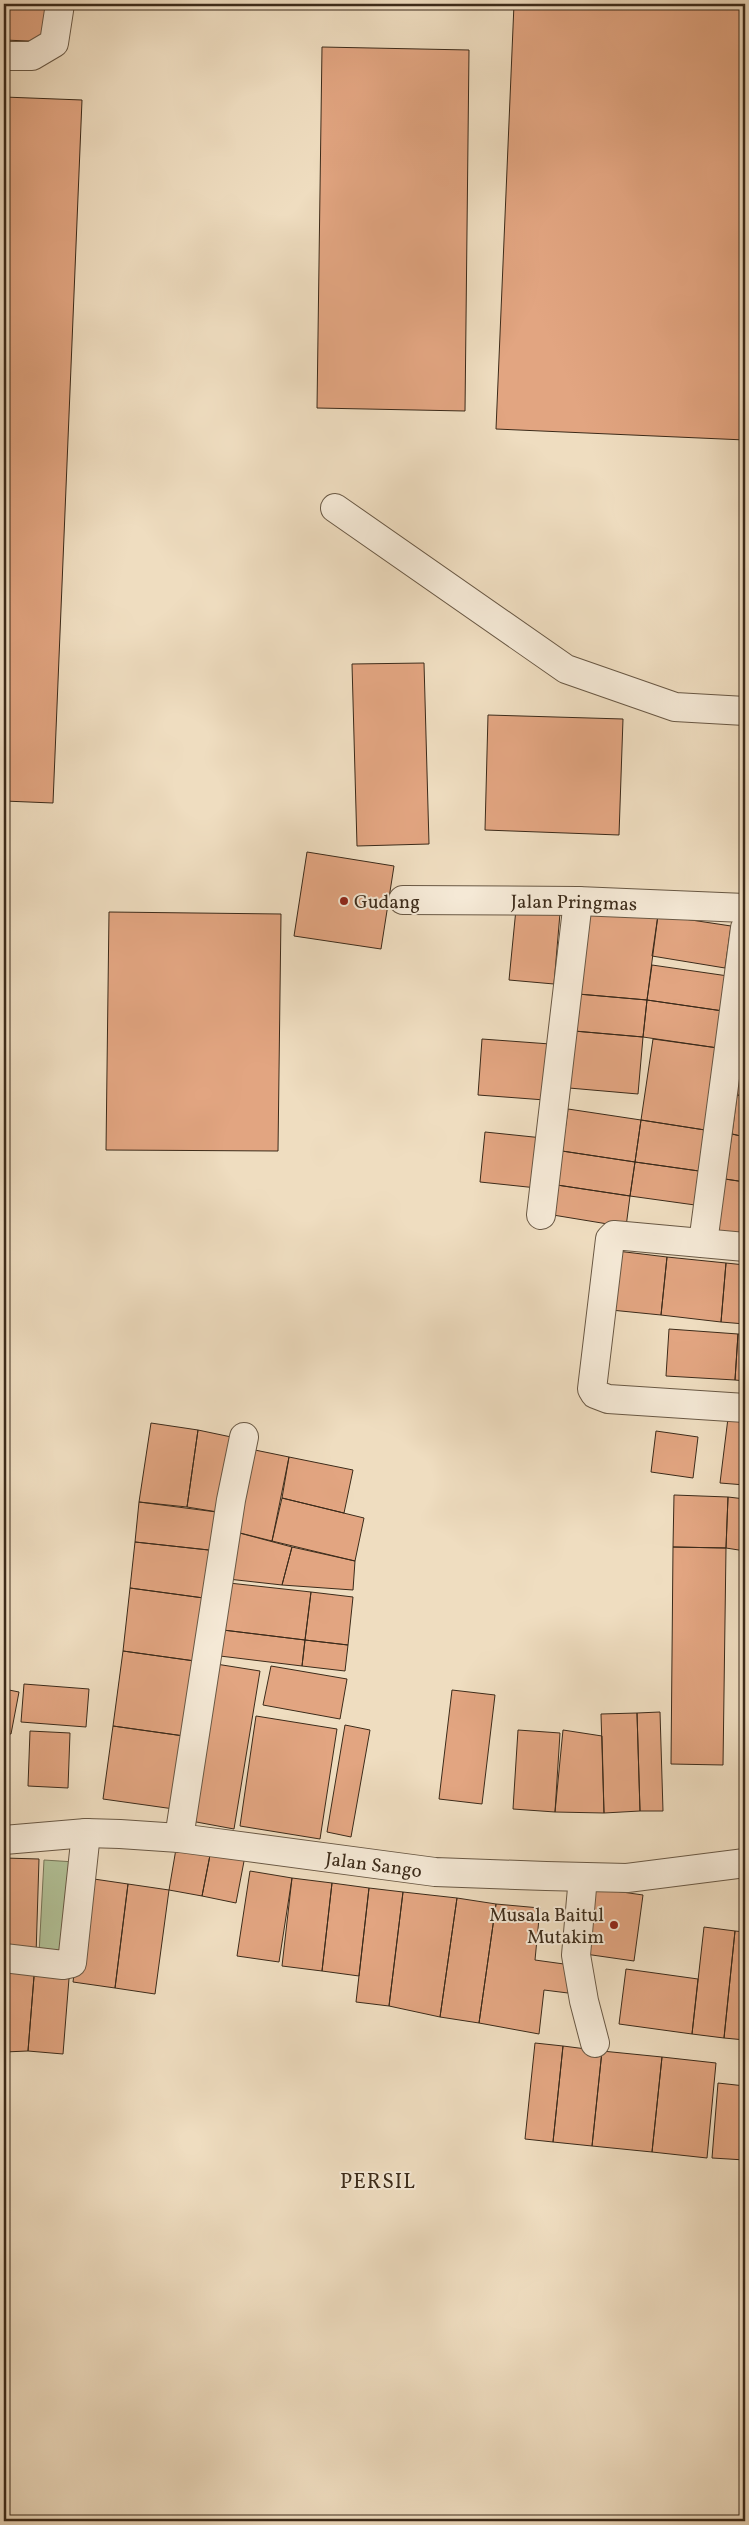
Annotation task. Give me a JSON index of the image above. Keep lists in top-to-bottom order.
{
  "streets": {
    "street": ["Jalan Pringmas", "Jalan Sango"]
  },
  "districts": ["PERSIL"],
  "places": ["Gudang", "Musala Baitul Mutakim"]
}
